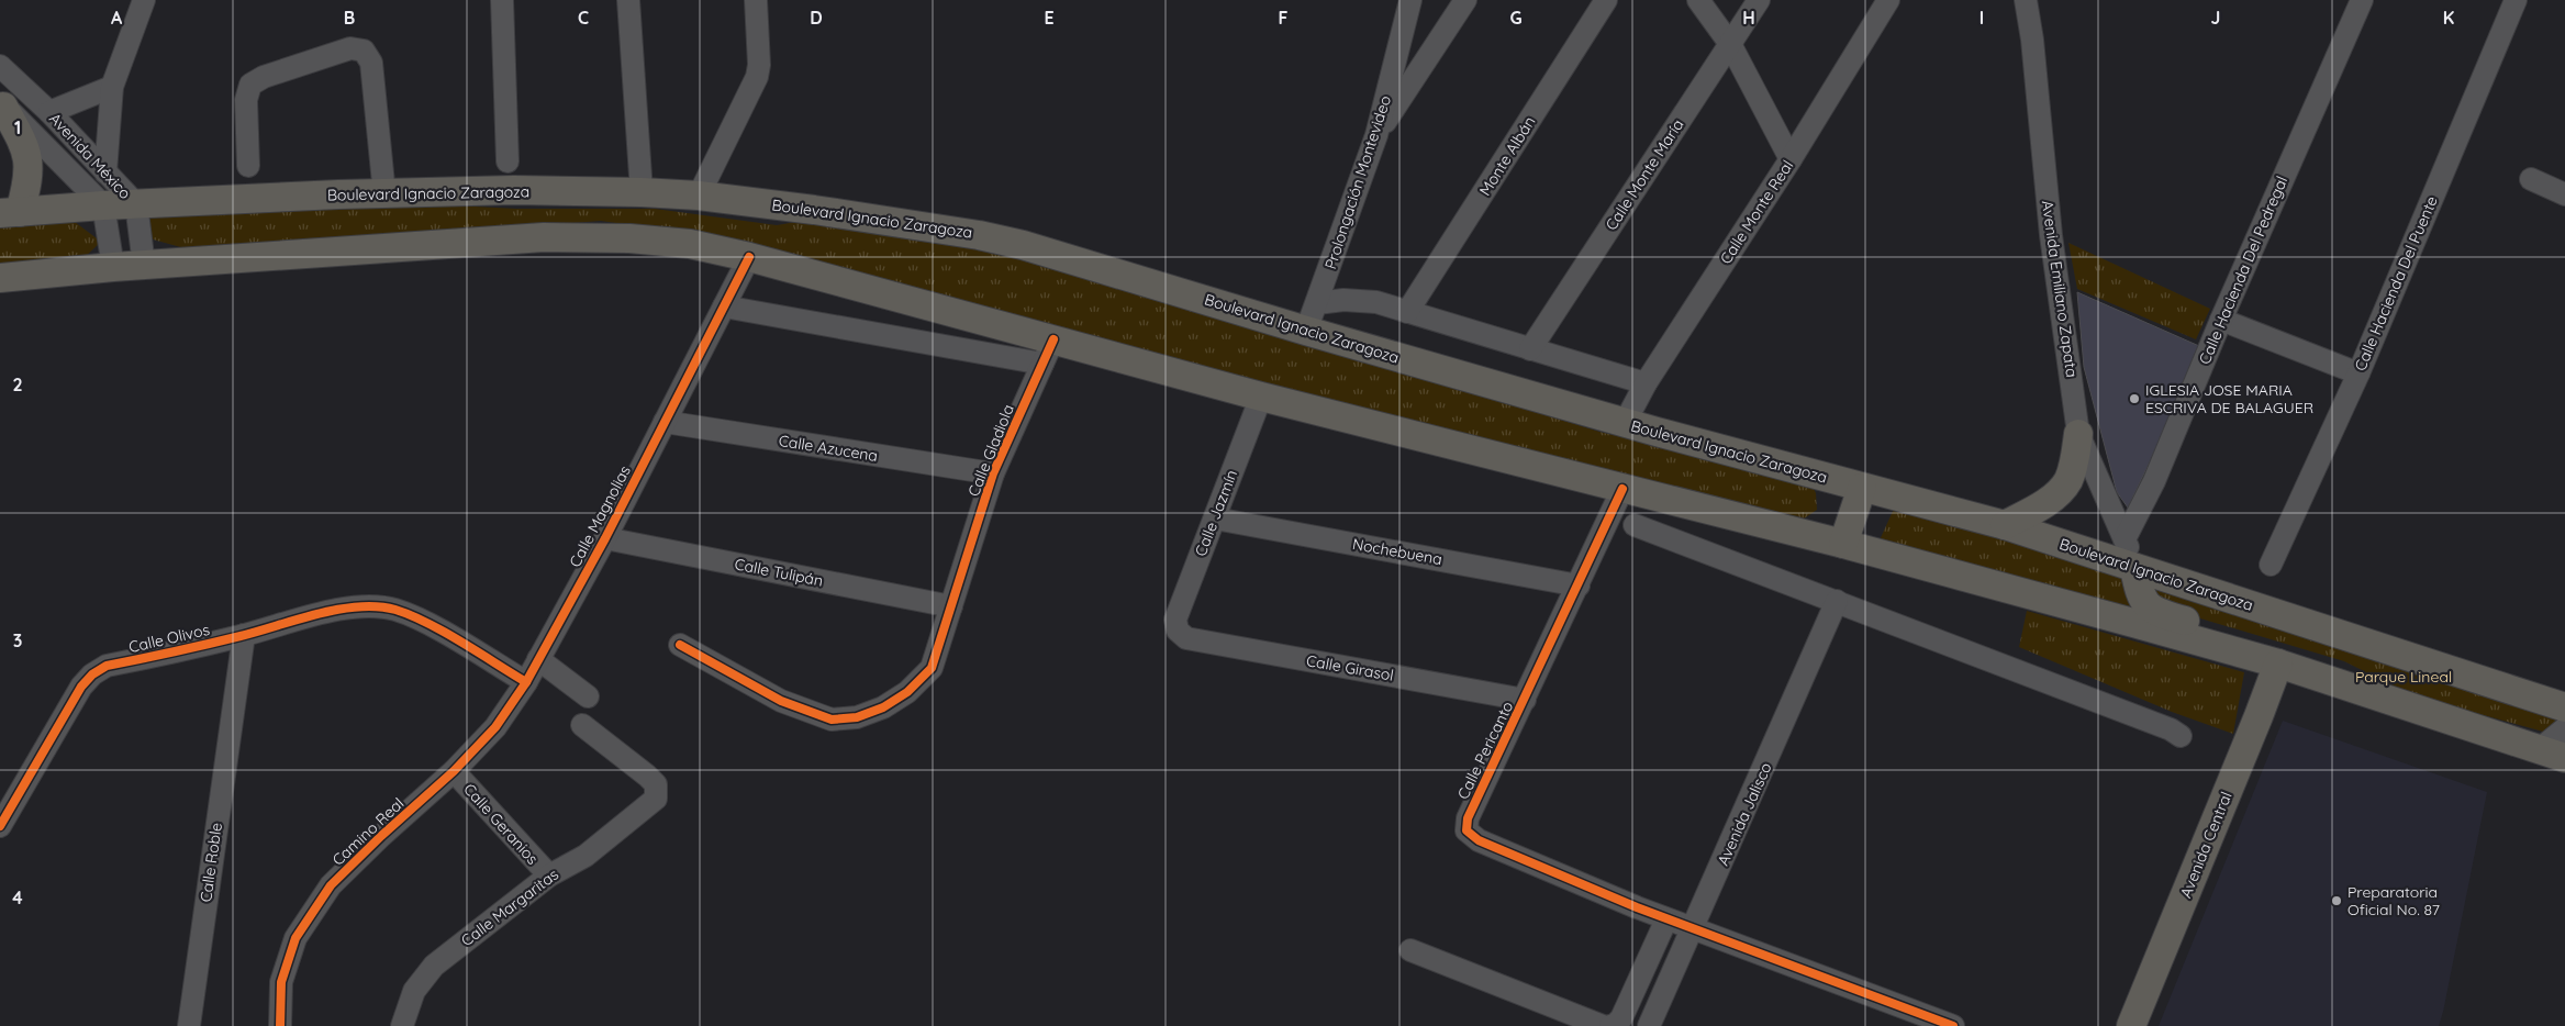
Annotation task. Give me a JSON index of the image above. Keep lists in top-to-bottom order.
{
  "streets": {
    "main road": ["Boulevard Ignacio Zaragoza", "Avenida Central"],
    "street": [
      "Avenida México",
      "Monte Albán",
      "Calle Monte María",
      "Prolongación Montevideo",
      "Calle Monte Real",
      "Calle Hacienda Del Pedregal",
      "Calle Hacienda Del Puente",
      "Avenida Emiliano Zapata",
      "Calle Azucena",
      "Calle Gladiola",
      "Calle Jazmín",
      "Calle Magnolias",
      "Nochebuena",
      "Calle Tulipán",
      "Calle Olivos",
      "Calle Girasol",
      "Calle Pericanto",
      "Avenida Jalisco",
      "Calle Geranios",
      "Camino Real",
      "Calle Roble",
      "Calle Margaritas"
    ]
  },
  "crossings": [
    ["Avenida México", "Boulevard Ignacio Zaragoza"],
    ["Prolongación Montevideo", "Boulevard Ignacio Zaragoza"],
    ["Boulevard Ignacio Zaragoza", "Calle Monte Real"],
    ["Boulevard Ignacio Zaragoza", "Avenida Emiliano Zapata"],
    ["Calle Hacienda Del Pedregal", "Avenida Emiliano Zapata"],
    ["Calle Azucena", "Calle Gladiola"],
    ["Calle Azucena", "Calle Magnolias"],
    ["Calle Gladiola", "Calle Tulipán"],
    ["Calle Jazmín", "Nochebuena"],
    ["Calle Jazmín", "Calle Girasol"],
    ["Calle Magnolias", "Calle Tulipán"],
    ["Calle Magnolias", "Calle Olivos"],
    ["Calle Magnolias", "Camino Real"],
    ["Nochebuena", "Calle Pericanto"],
    ["Calle Olivos", "Camino Real"],
    ["Calle Olivos", "Calle Roble"],
    ["Calle Girasol", "Calle Pericanto"],
    ["Calle Pericanto", "Avenida Jalisco"],
    ["Calle Geranios", "Camino Real"],
    ["Calle Geranios", "Calle Margaritas"]
  ],
  "parks": ["Parque Lineal"],
  "places": ["IGLESIA JOSE MARIA ESCRIVA DE BALAGUER", "Preparatoria Oficial No. 87"],
  "grid": {
    "columns": [
      "A",
      "B",
      "C",
      "D",
      "E",
      "F",
      "G",
      "H",
      "I",
      "J",
      "K"
    ],
    "rows": [
      "1",
      "2",
      "3",
      "4"
    ]
  }
}
